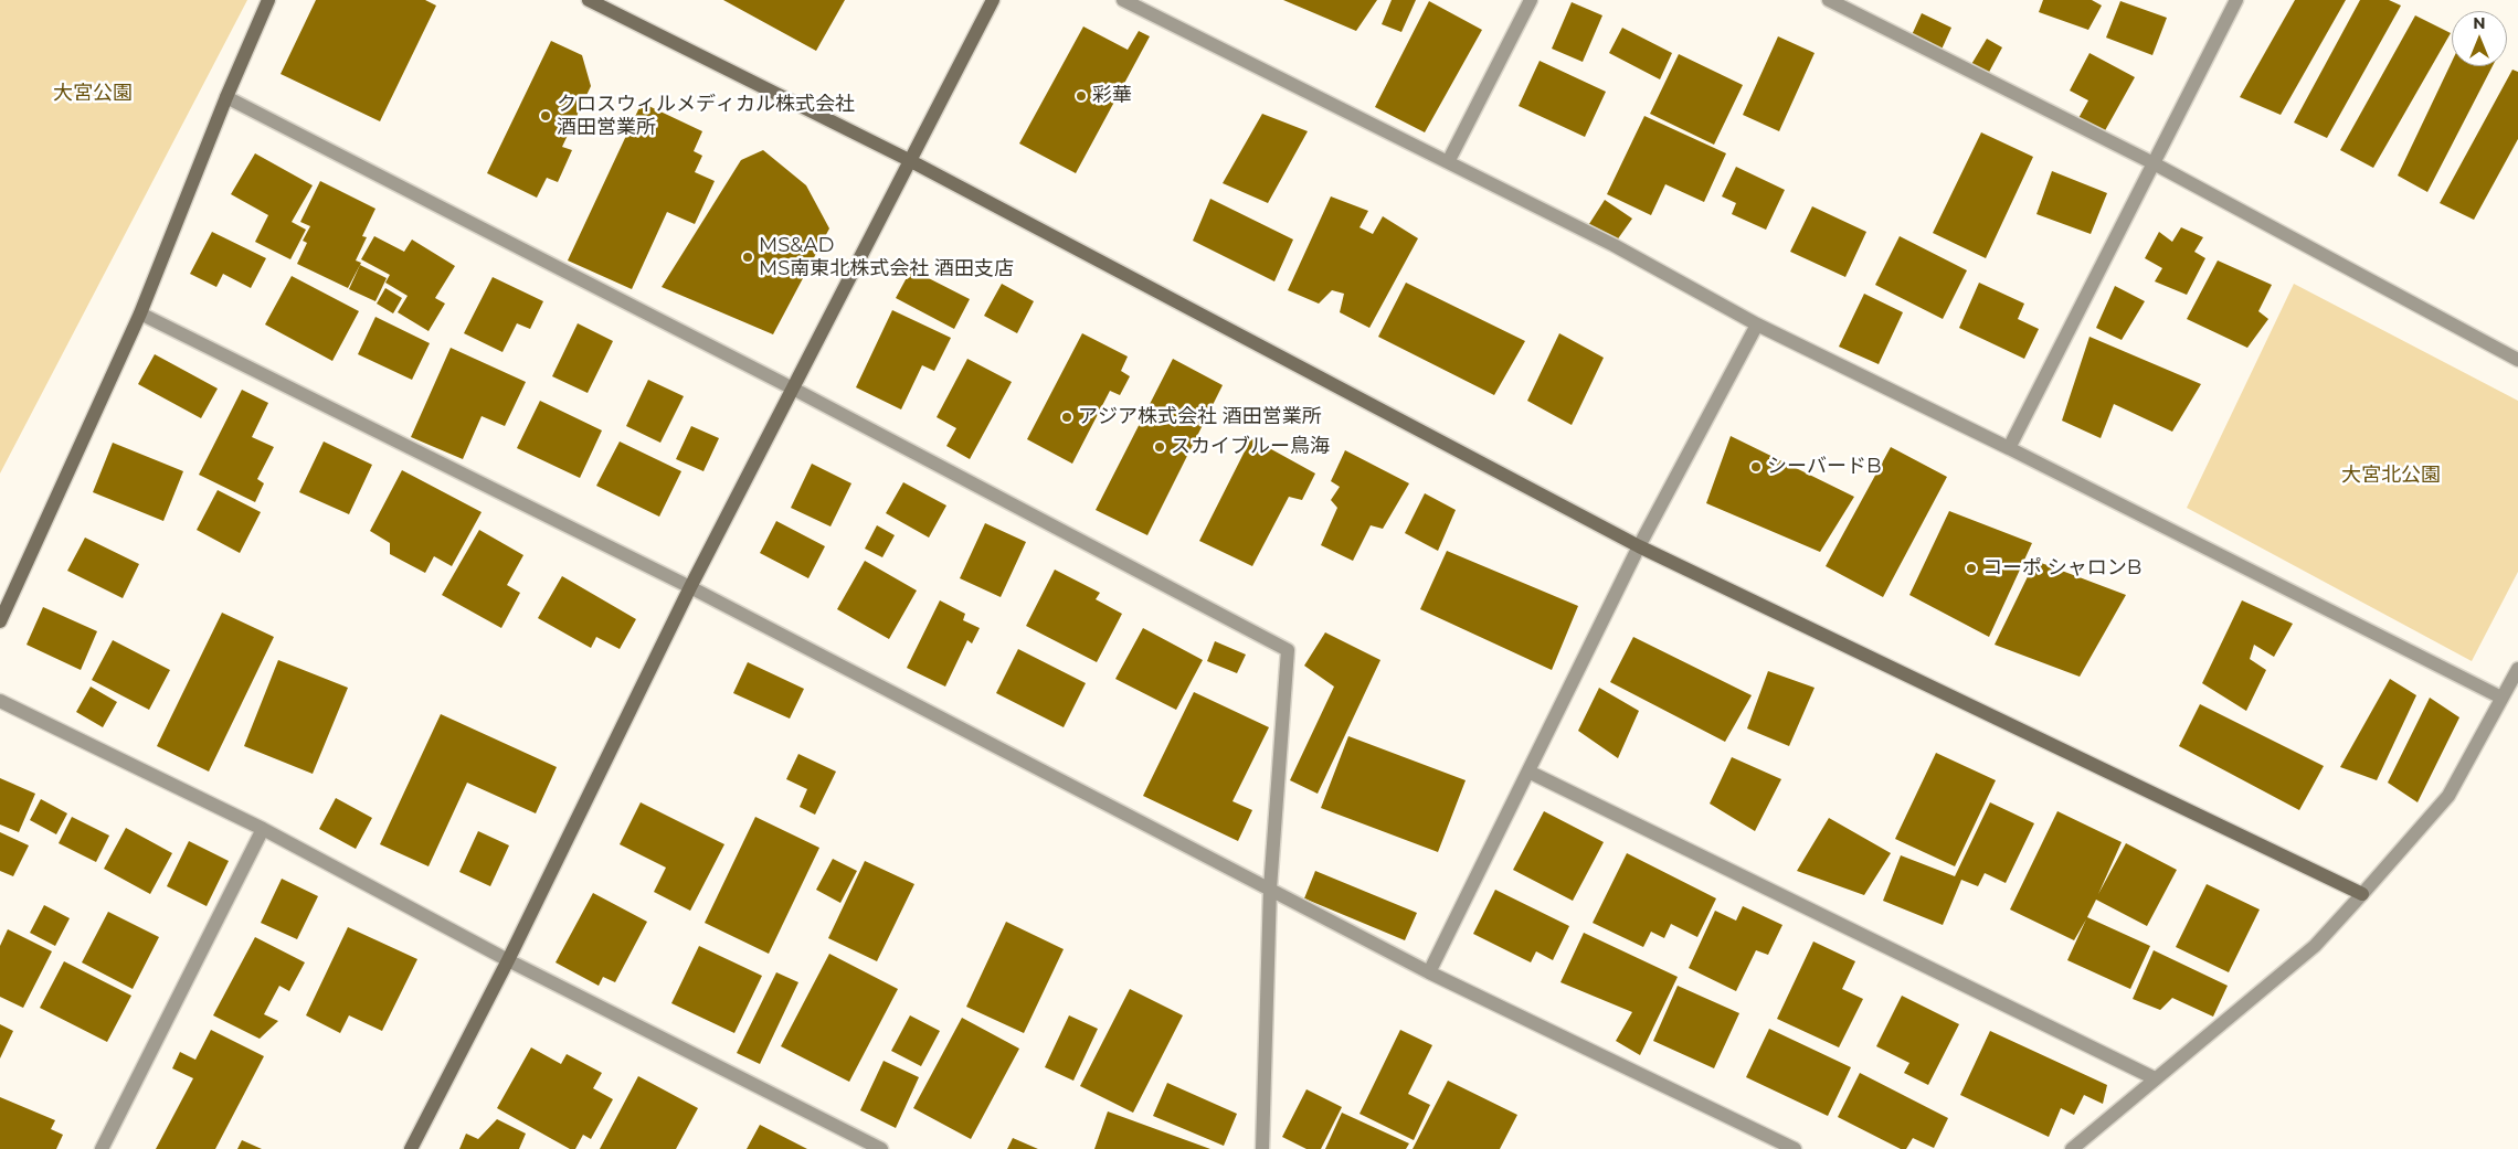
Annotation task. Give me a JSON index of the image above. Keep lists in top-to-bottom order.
{
  "parks": ["大宮公園", "大宮北公園"],
  "places": [
    "彩華",
    "クロスウィルメディカル株式会社 酒田営業所",
    "MS&AD MS南東北株式会社 酒田支店",
    "アジア株式会社 酒田営業所",
    "スカイブルー鳥海",
    "シーバードB",
    "コーポ シャロンB"
  ],
  "north": "top"
}
